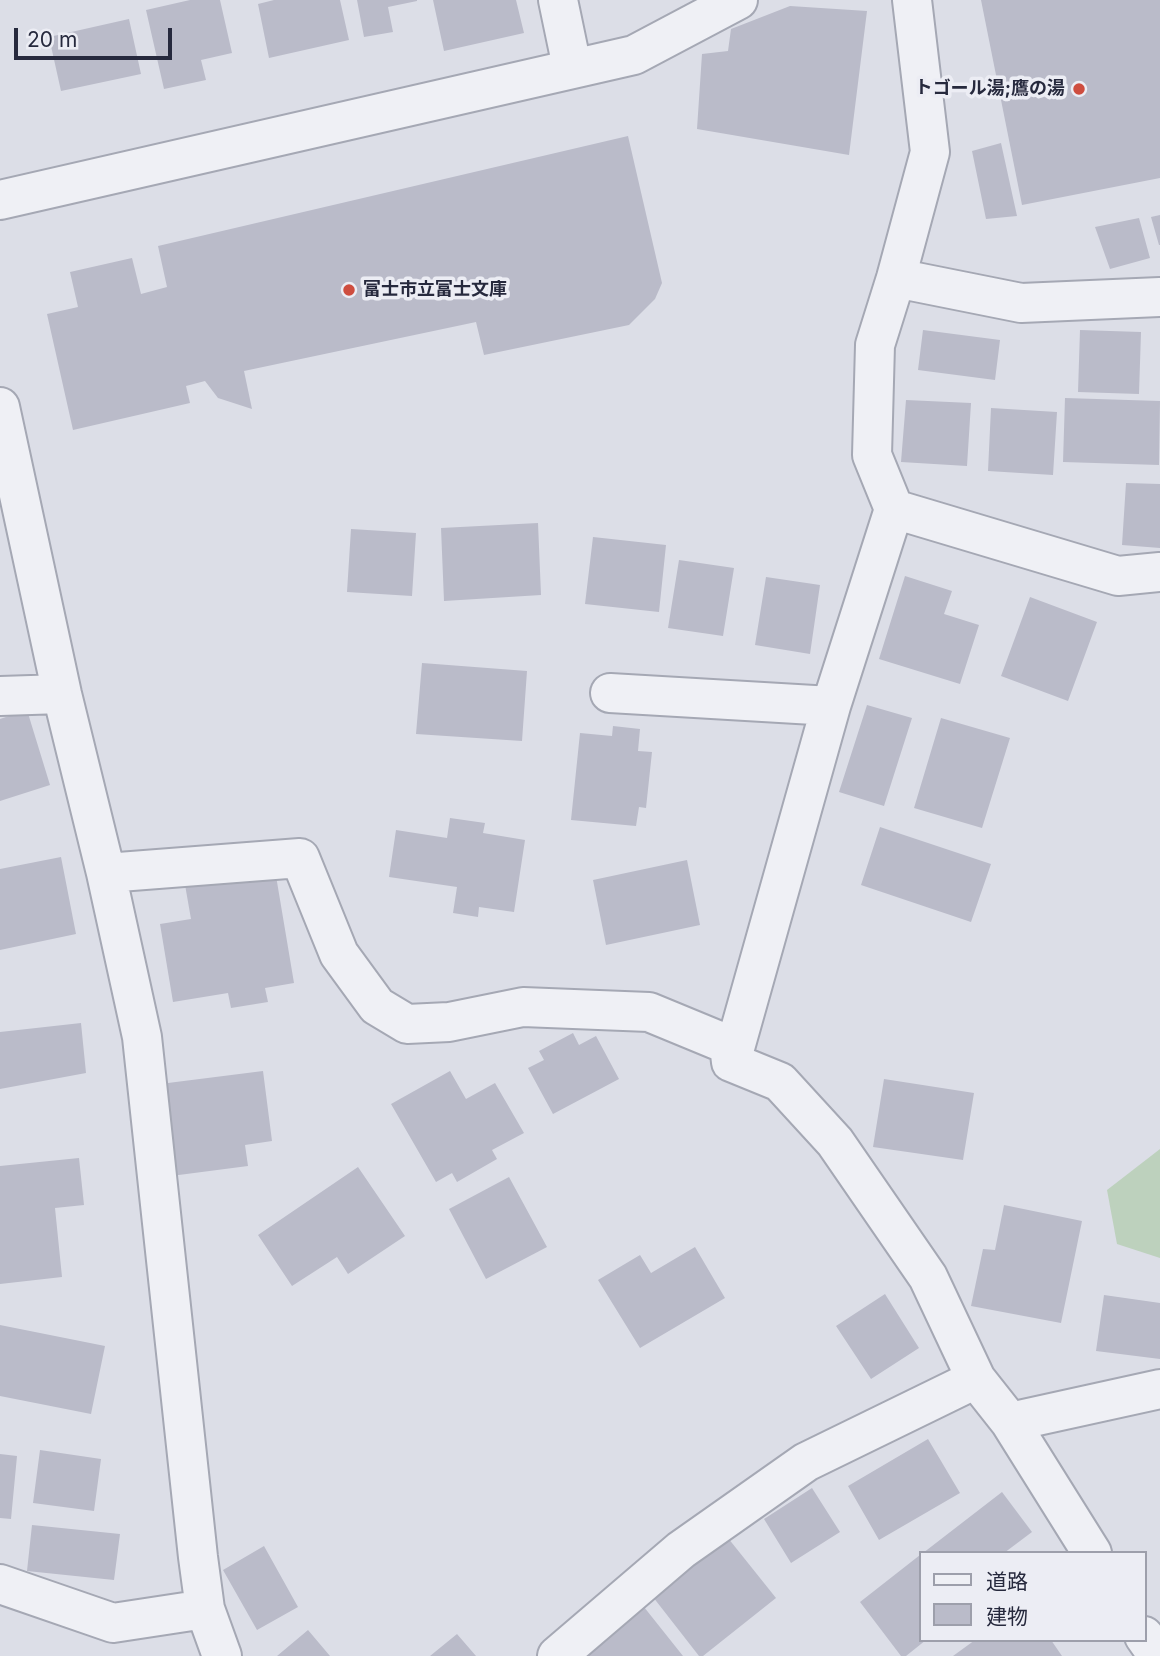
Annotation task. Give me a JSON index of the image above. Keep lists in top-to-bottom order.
{
  "places": ["トゴール湯;鷹の湯", "富士市立富士文庫"],
  "legend": ["道路", "建物"],
  "scale_bar": "20 m"
}
